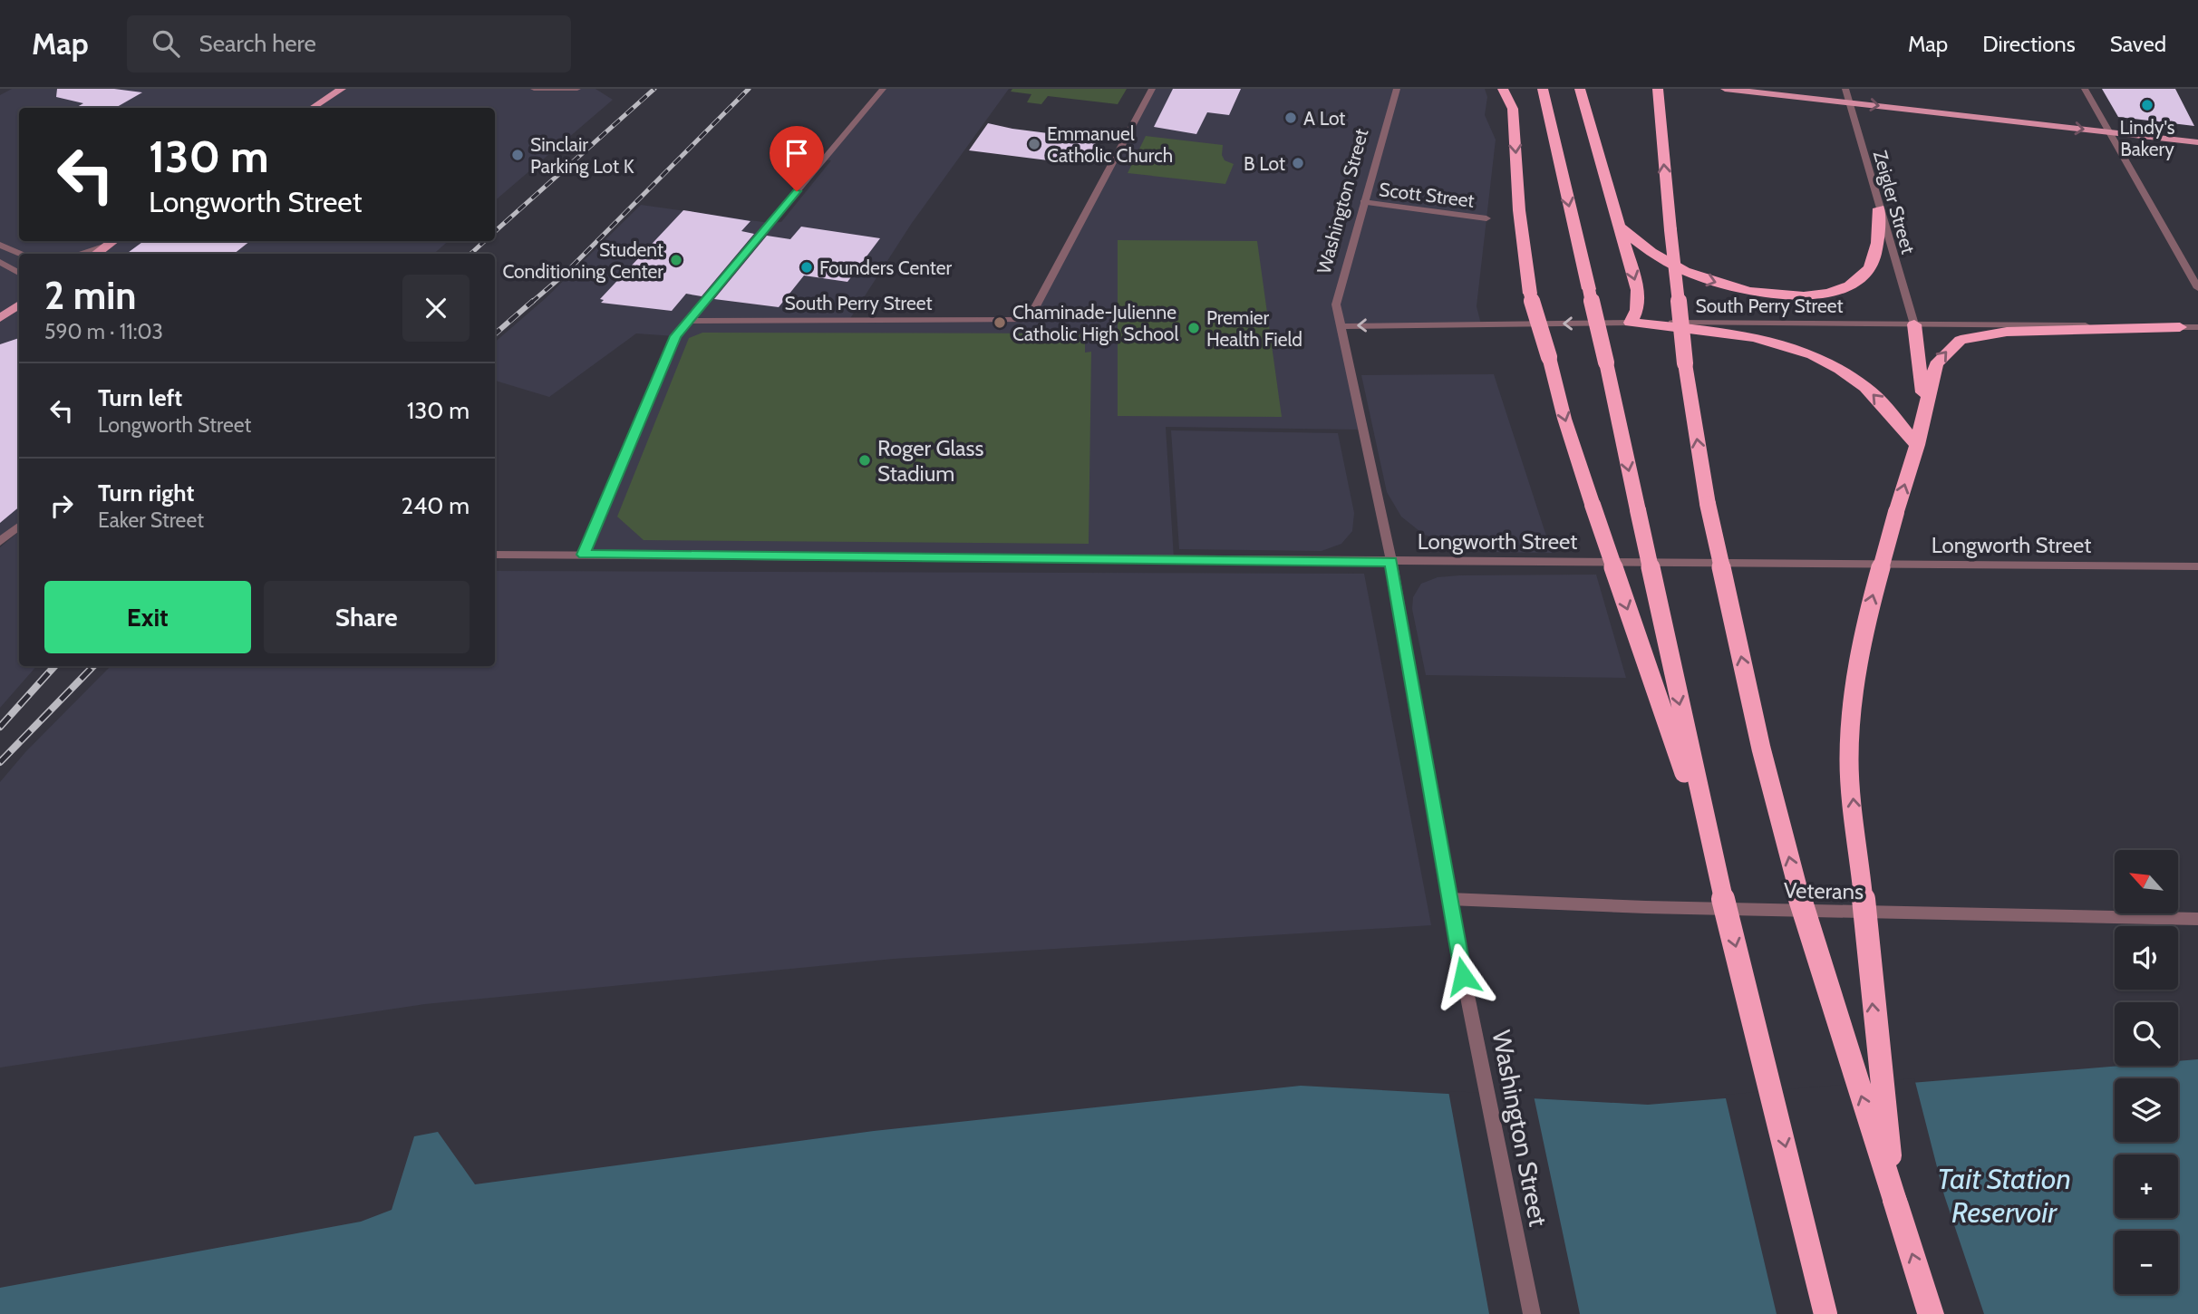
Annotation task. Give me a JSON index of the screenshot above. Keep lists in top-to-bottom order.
{
  "streets": {
    "street": [
      "Scott Street",
      "Washington Street",
      "Zeigler Street",
      "South Perry Street",
      "Longworth Street",
      "Veterans"
    ]
  },
  "crossings": [
    ["Scott Street", "Washington Street"],
    ["Washington Street", "South Perry Street"],
    ["Washington Street", "Longworth Street"],
    ["Washington Street", "Veterans"],
    ["Zeigler Street", "South Perry Street"]
  ],
  "water": ["Tait Station Reservoir"],
  "places": [
    "Lindy's Bakery",
    "A Lot",
    "Emmanuel Catholic Church",
    "Sinclair Parking Lot K",
    "B Lot",
    "Student Conditioning Center",
    "Founders Center",
    "Chaminade-Julienne Catholic High School",
    "Premier Health Field",
    "Roger Glass Stadium"
  ],
  "north": "top left",
  "page": {
    "header": "Map",
    "search": "Search here",
    "nav": ["Map", "Directions", "Saved"],
    "turn": ["130 m", "Longworth Street"],
    "heading": ["2 min", "590 m · 11:03"],
    "list": [
      {
        "name": "Turn left",
        "note": "Longworth Street",
        "value": "130 m"
      },
      {
        "name": "Turn right",
        "note": "Eaker Street",
        "value": "240 m"
      }
    ],
    "buttons": ["Exit", "Share"],
    "map_buttons": ["+", "−"]
  }
}
